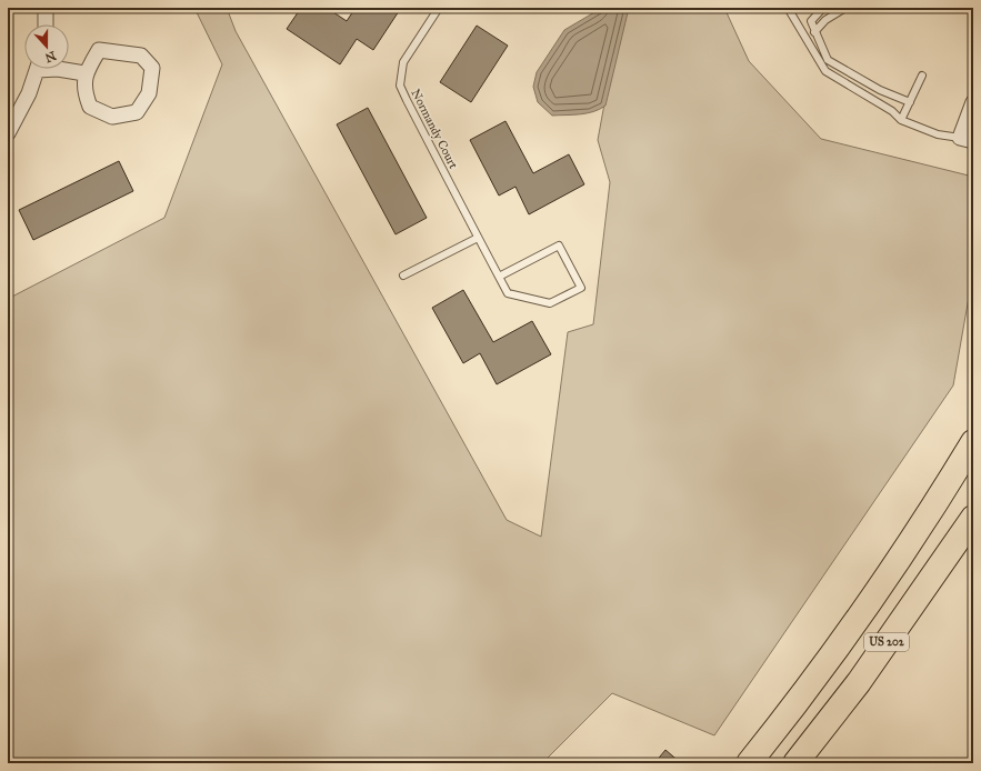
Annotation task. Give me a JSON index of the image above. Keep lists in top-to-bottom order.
{
  "streets": {
    "highway": ["US 202"],
    "lane": ["Normandy Court"]
  },
  "north": "bottom"
}
